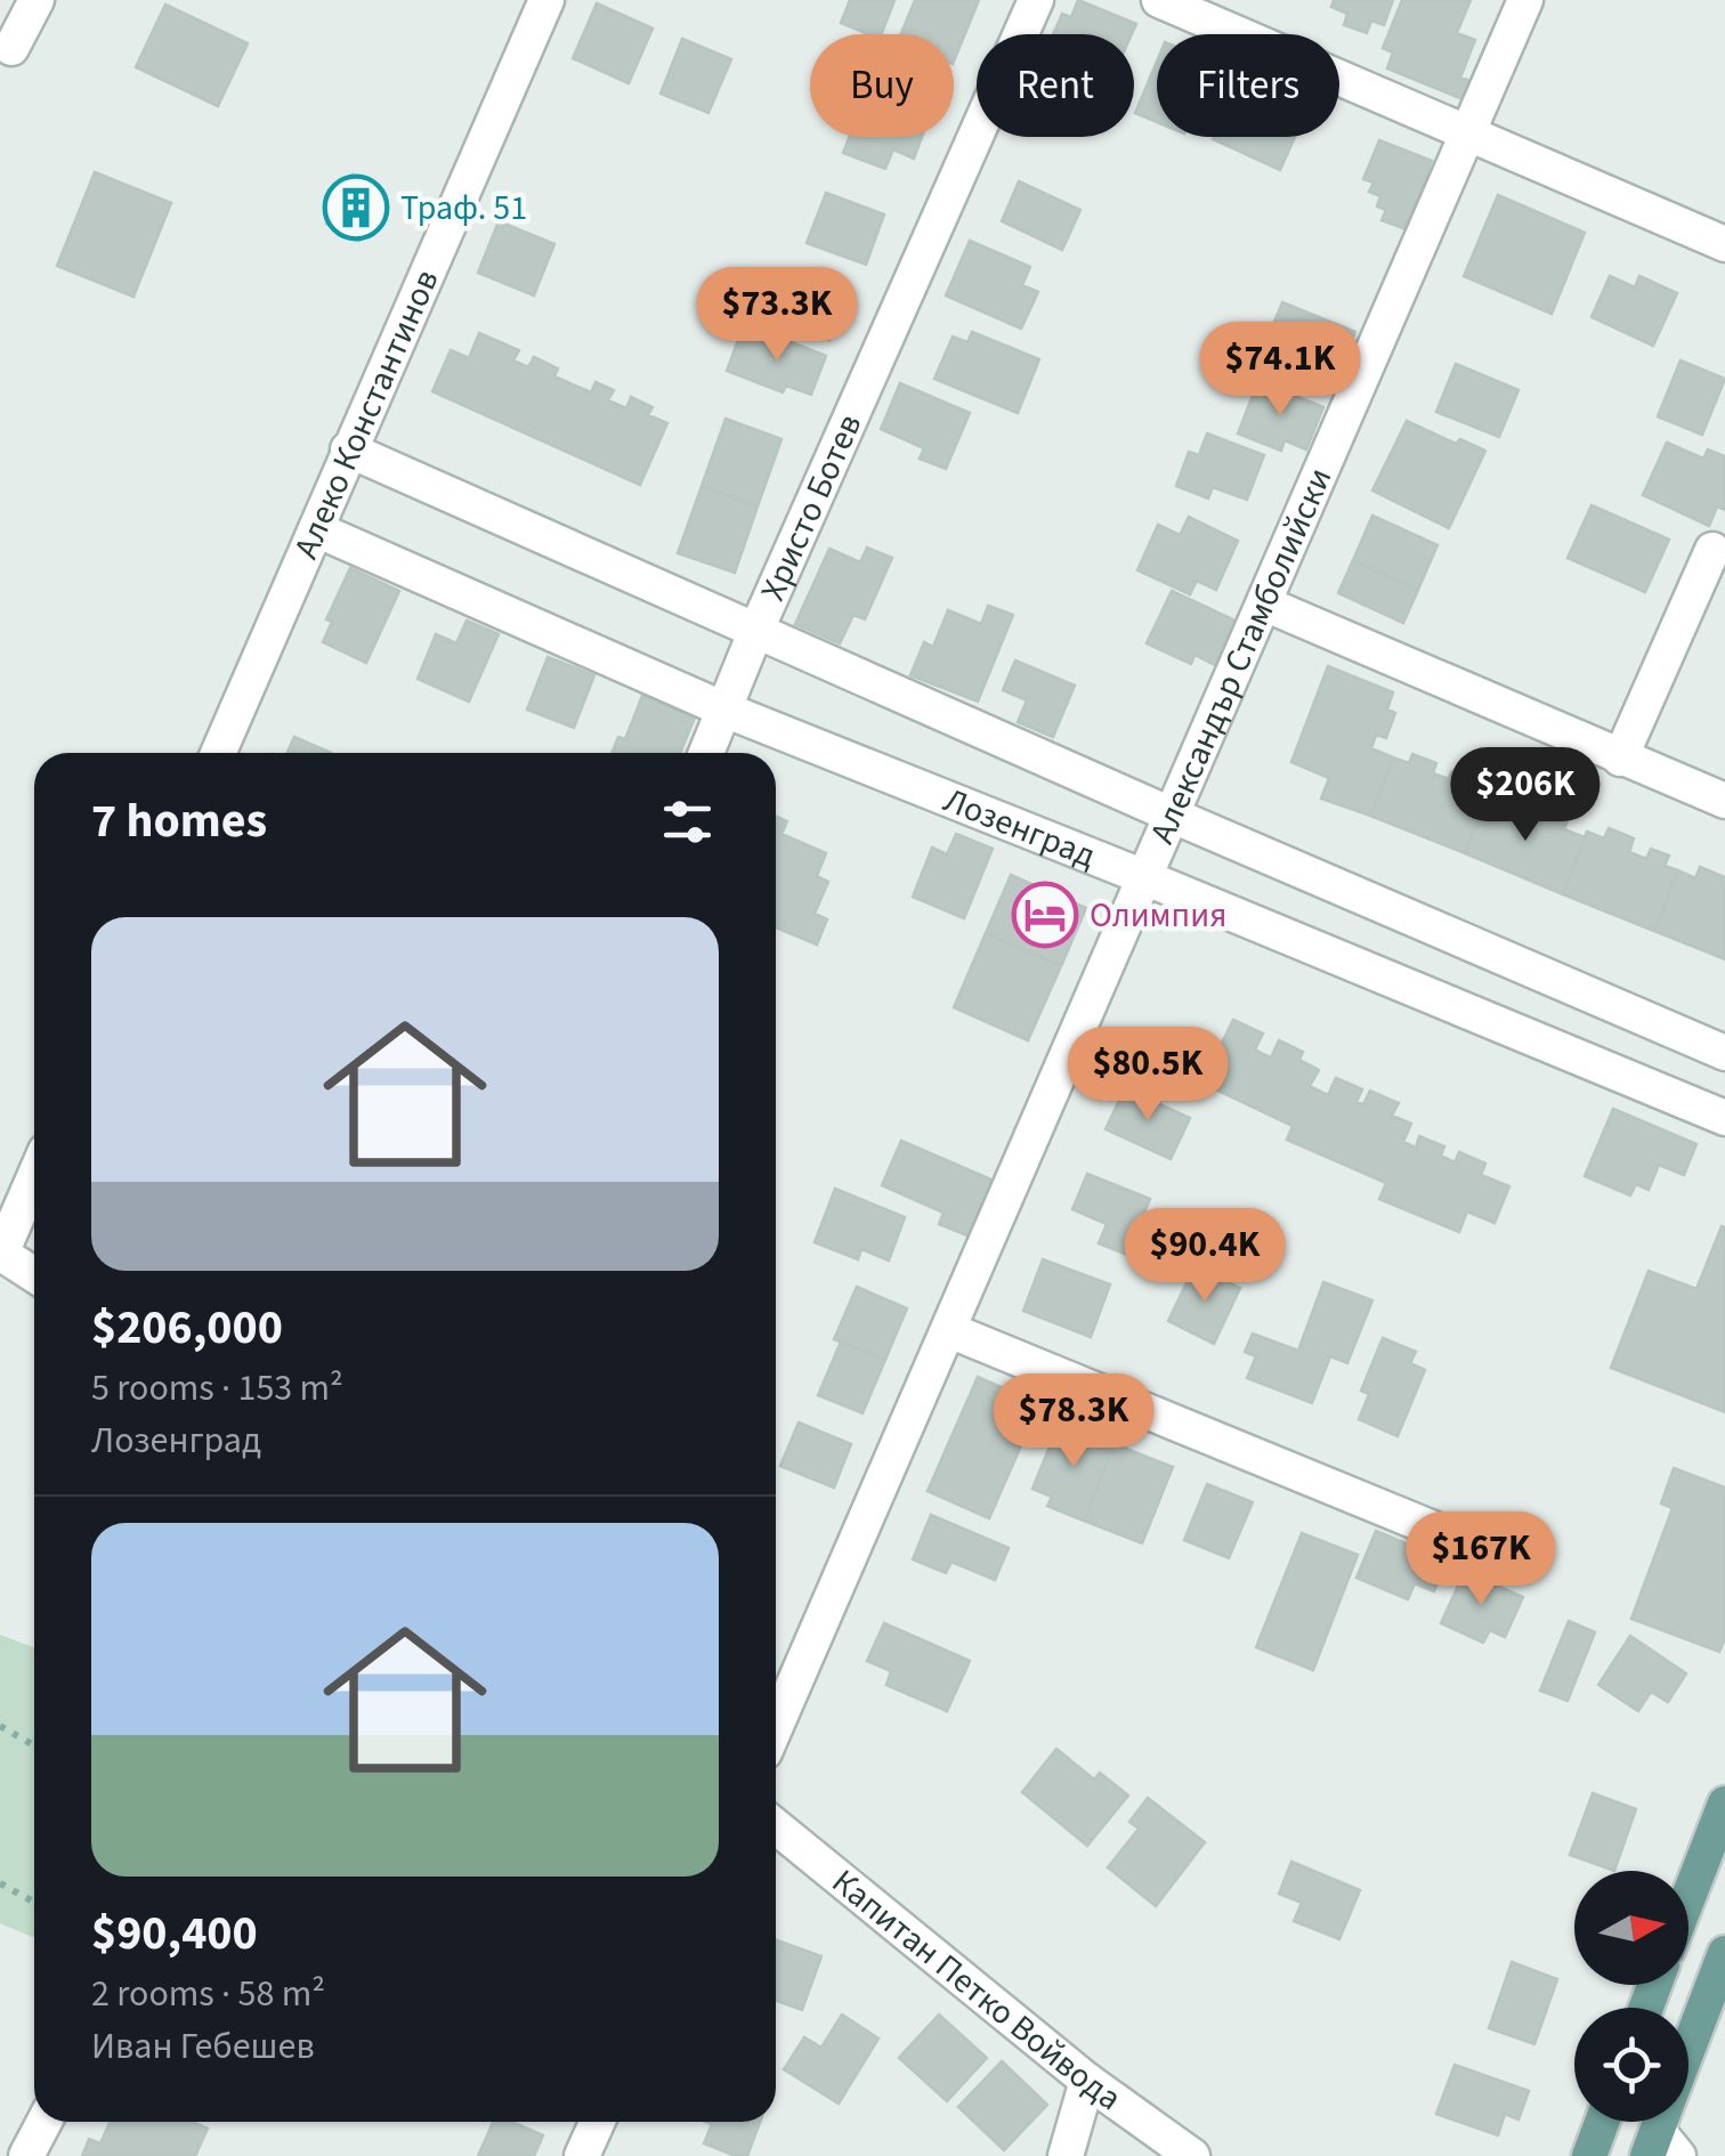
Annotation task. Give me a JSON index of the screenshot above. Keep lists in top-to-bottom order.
{
  "streets": {
    "street": [
      "Алеко Константинов",
      "Христо Ботев",
      "Александър Стамболийски",
      "Лозенград",
      "Капитан Петко Войвода"
    ]
  },
  "crossings": [
    ["Алеко Константинов", "Лозенград"],
    ["Христо Ботев", "Лозенград"],
    ["Александър Стамболийски", "Лозенград"]
  ],
  "places": {
    "building": ["Траф. 51"],
    "hotel": ["Олимпия"]
  },
  "north": "right",
  "page": {
    "chip": ["Buy", "Rent", "Filters"],
    "price": [
      "$73.3K",
      "$74.1K",
      "$206K",
      "$80.5K",
      "$90.4K",
      "$78.3K",
      "$167K"
    ],
    "heading": "7 homes",
    "list": [
      {
        "name": "$206,000",
        "note": "5 rooms · 153 m² · Лозенград"
      },
      {
        "name": "$90,400",
        "note": "2 rooms · 58 m² · Иван Гебешев"
      }
    ]
  }
}
